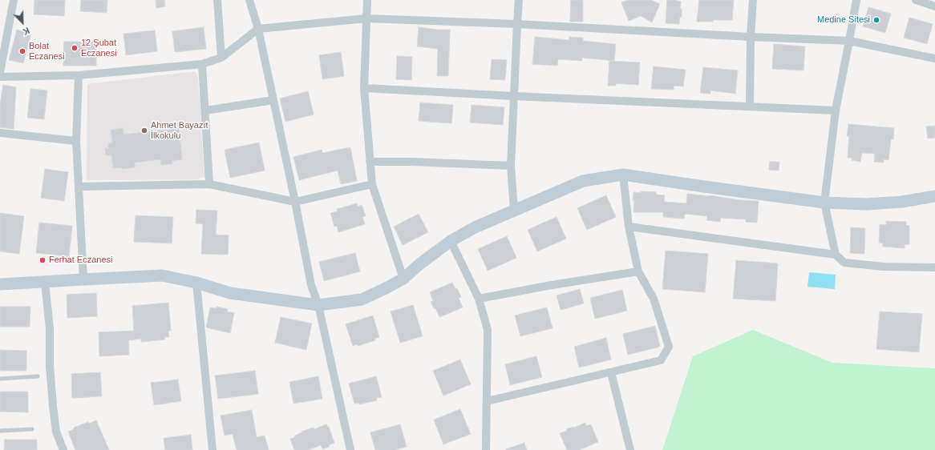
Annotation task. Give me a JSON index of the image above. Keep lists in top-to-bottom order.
{
  "places": [
    "Medine Sitesi",
    "12 Şubat Eczanesi",
    "Bolat Eczanesi",
    "Ahmet Bayazıt İlkokulu",
    "Ferhat Eczanesi"
  ],
  "north": "bottom right"
}
